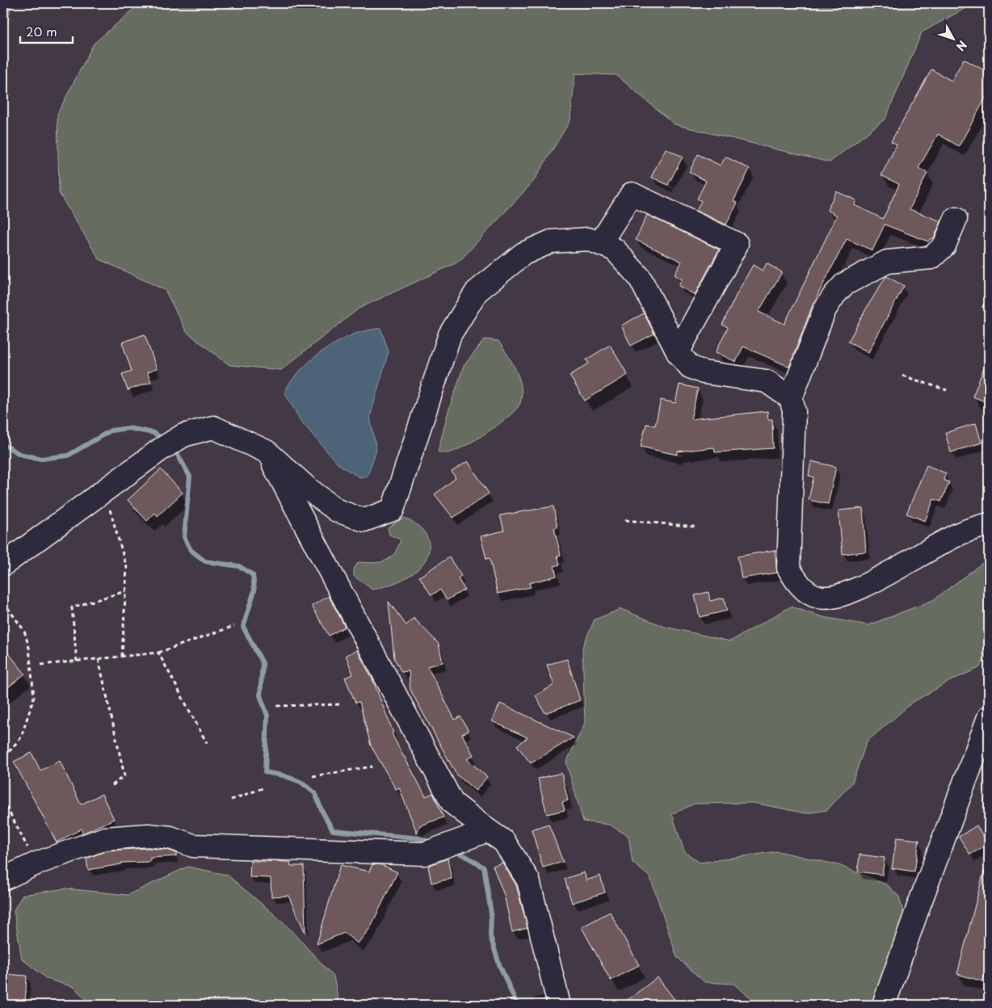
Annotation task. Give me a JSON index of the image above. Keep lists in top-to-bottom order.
{
  "scale_bar": "20 m",
  "north": "bottom right"
}
